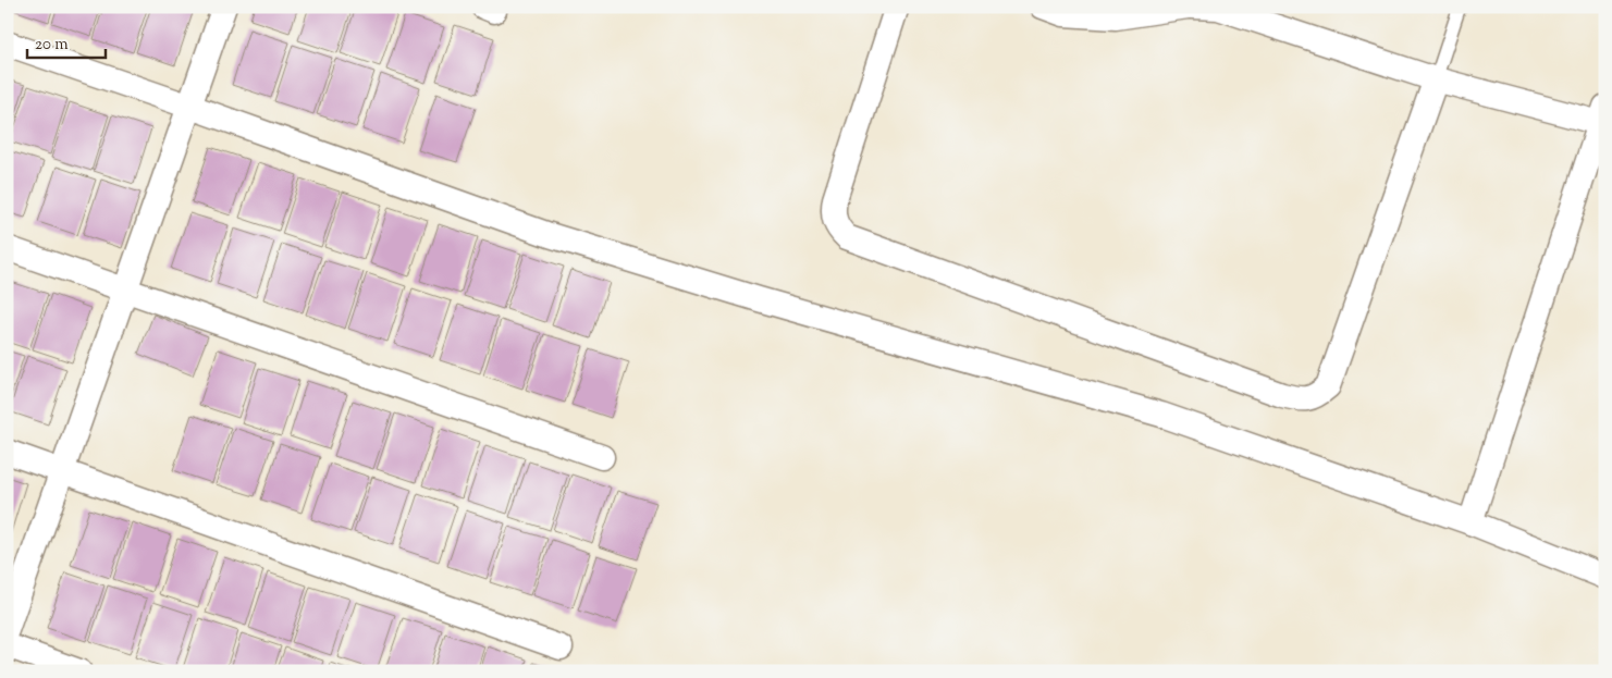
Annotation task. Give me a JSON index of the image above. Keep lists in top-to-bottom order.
{
  "scale_bar": "20 m"
}
